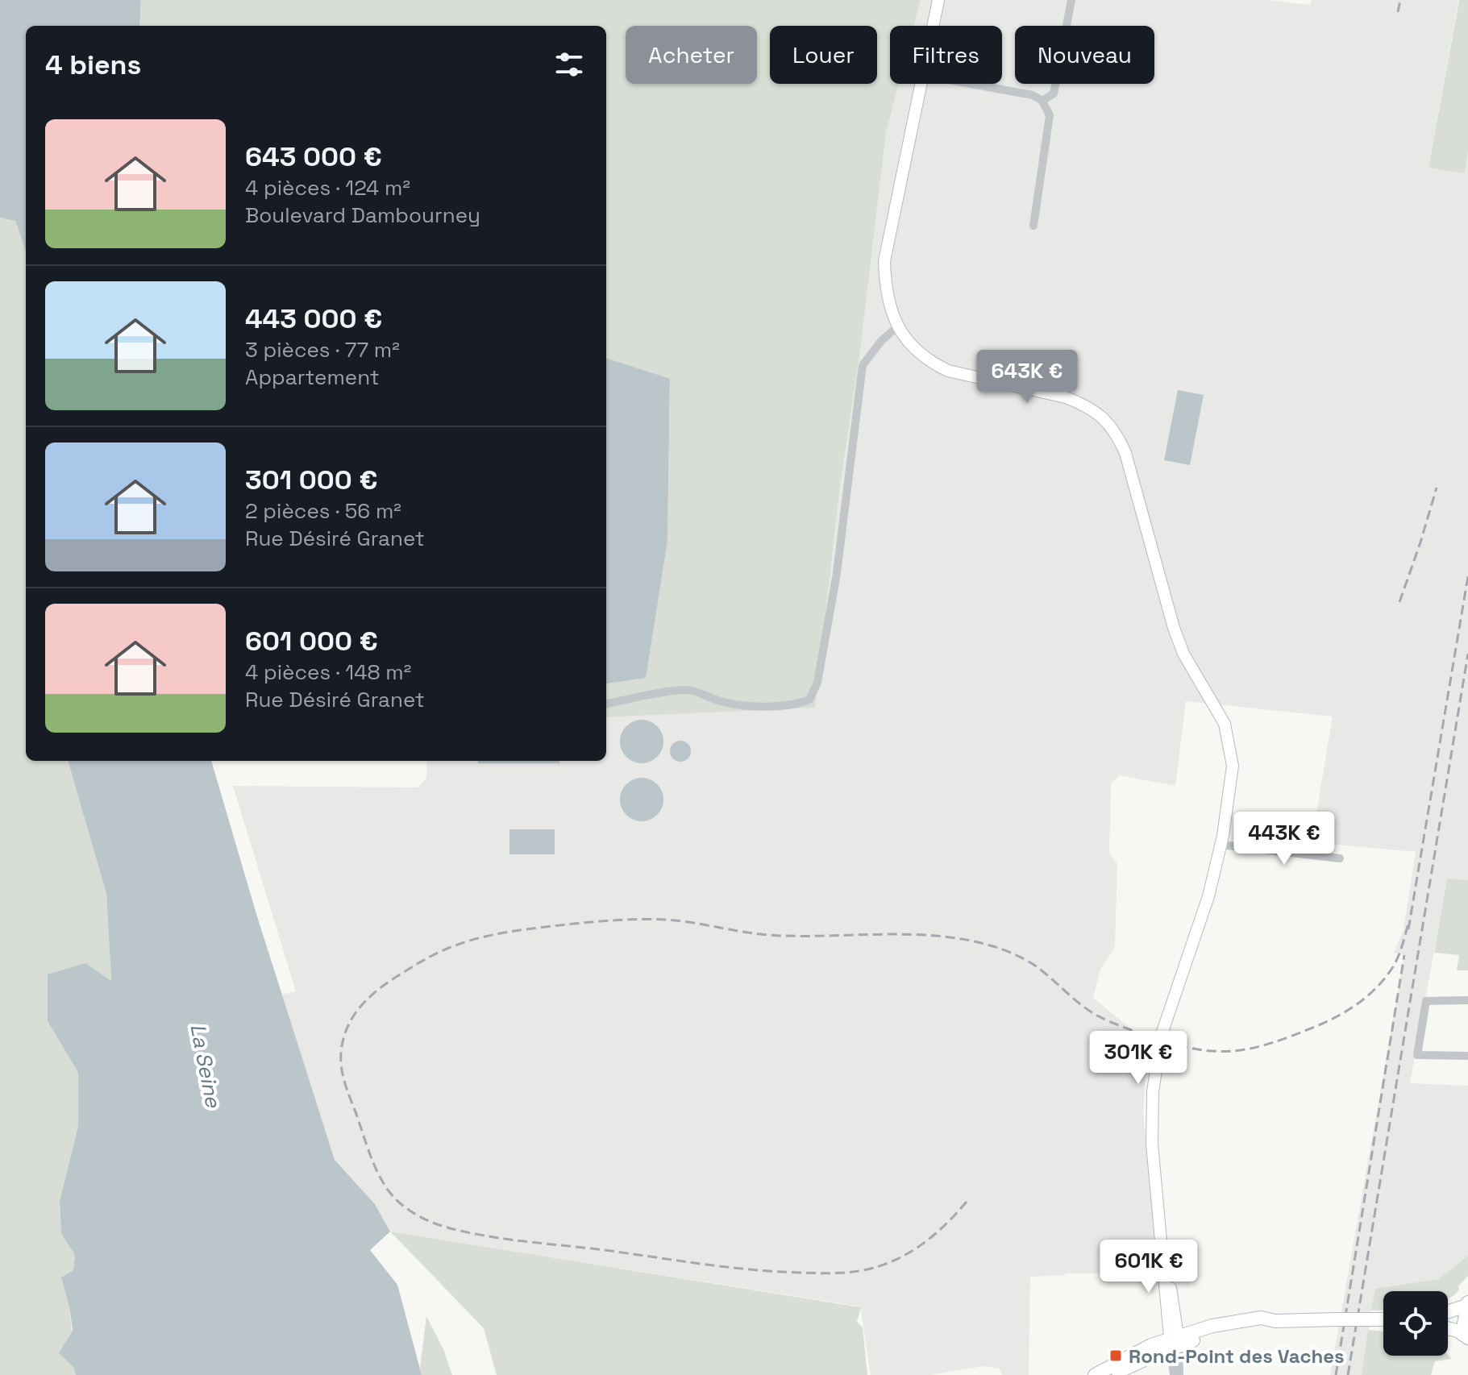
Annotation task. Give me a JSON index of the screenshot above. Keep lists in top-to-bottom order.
{
  "water": ["La Seine"],
  "places": {
    "transit": ["Rond-Point des Vaches"]
  },
  "page": {
    "chip": [
      "Acheter",
      "Louer",
      "Filtres",
      "Nouveau"
    ],
    "heading": "4 biens",
    "list": [
      {
        "name": "643 000 €",
        "note": "4 pièces · 124 m² · Boulevard Dambourney"
      },
      {
        "name": "443 000 €",
        "note": "3 pièces · 77 m² · Appartement"
      },
      {
        "name": "301 000 €",
        "note": "2 pièces · 56 m² · Rue Désiré Granet"
      },
      {
        "name": "601 000 €",
        "note": "4 pièces · 148 m² · Rue Désiré Granet"
      }
    ],
    "price": [
      "643K €",
      "443K €",
      "301K €",
      "601K €"
    ]
  }
}
